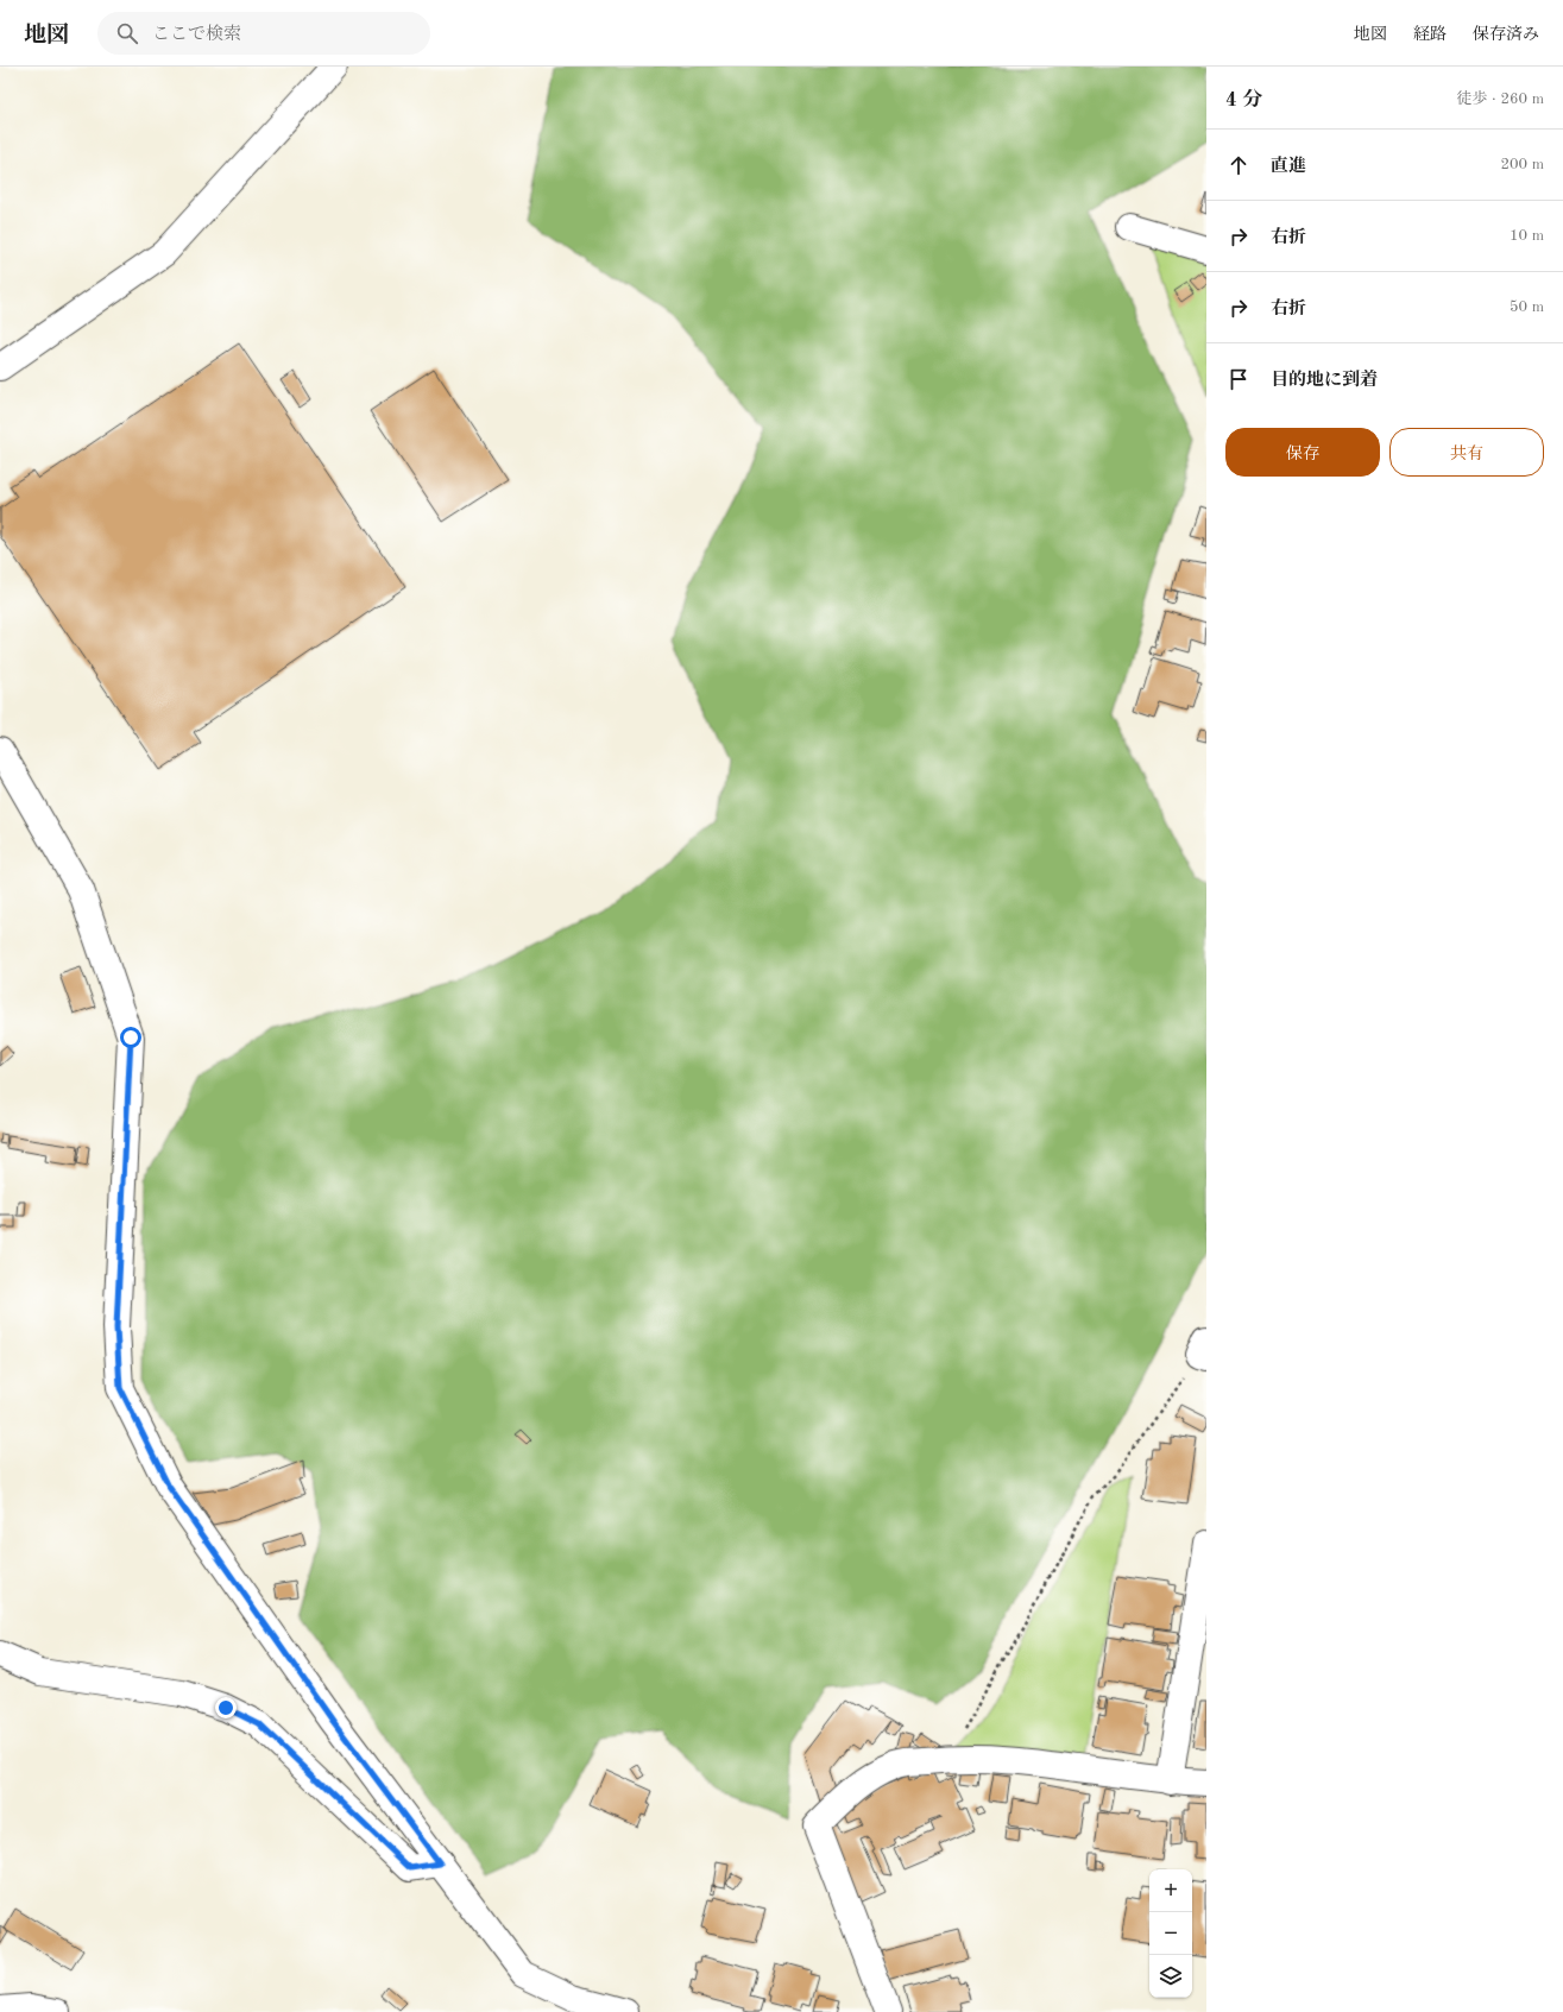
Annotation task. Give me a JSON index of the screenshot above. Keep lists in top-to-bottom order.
{
  "page": {
    "header": "地図",
    "search": "ここで検索",
    "nav": ["地図", "経路", "保存済み"],
    "heading": ["4 分", "徒歩 · 260 m"],
    "list": [
      ["直進", "200 m"],
      ["右折", "10 m"],
      ["右折", "50 m"],
      "目的地に到着"
    ],
    "buttons": ["保存", "共有"],
    "map_buttons": ["+", "−"]
  }
}
